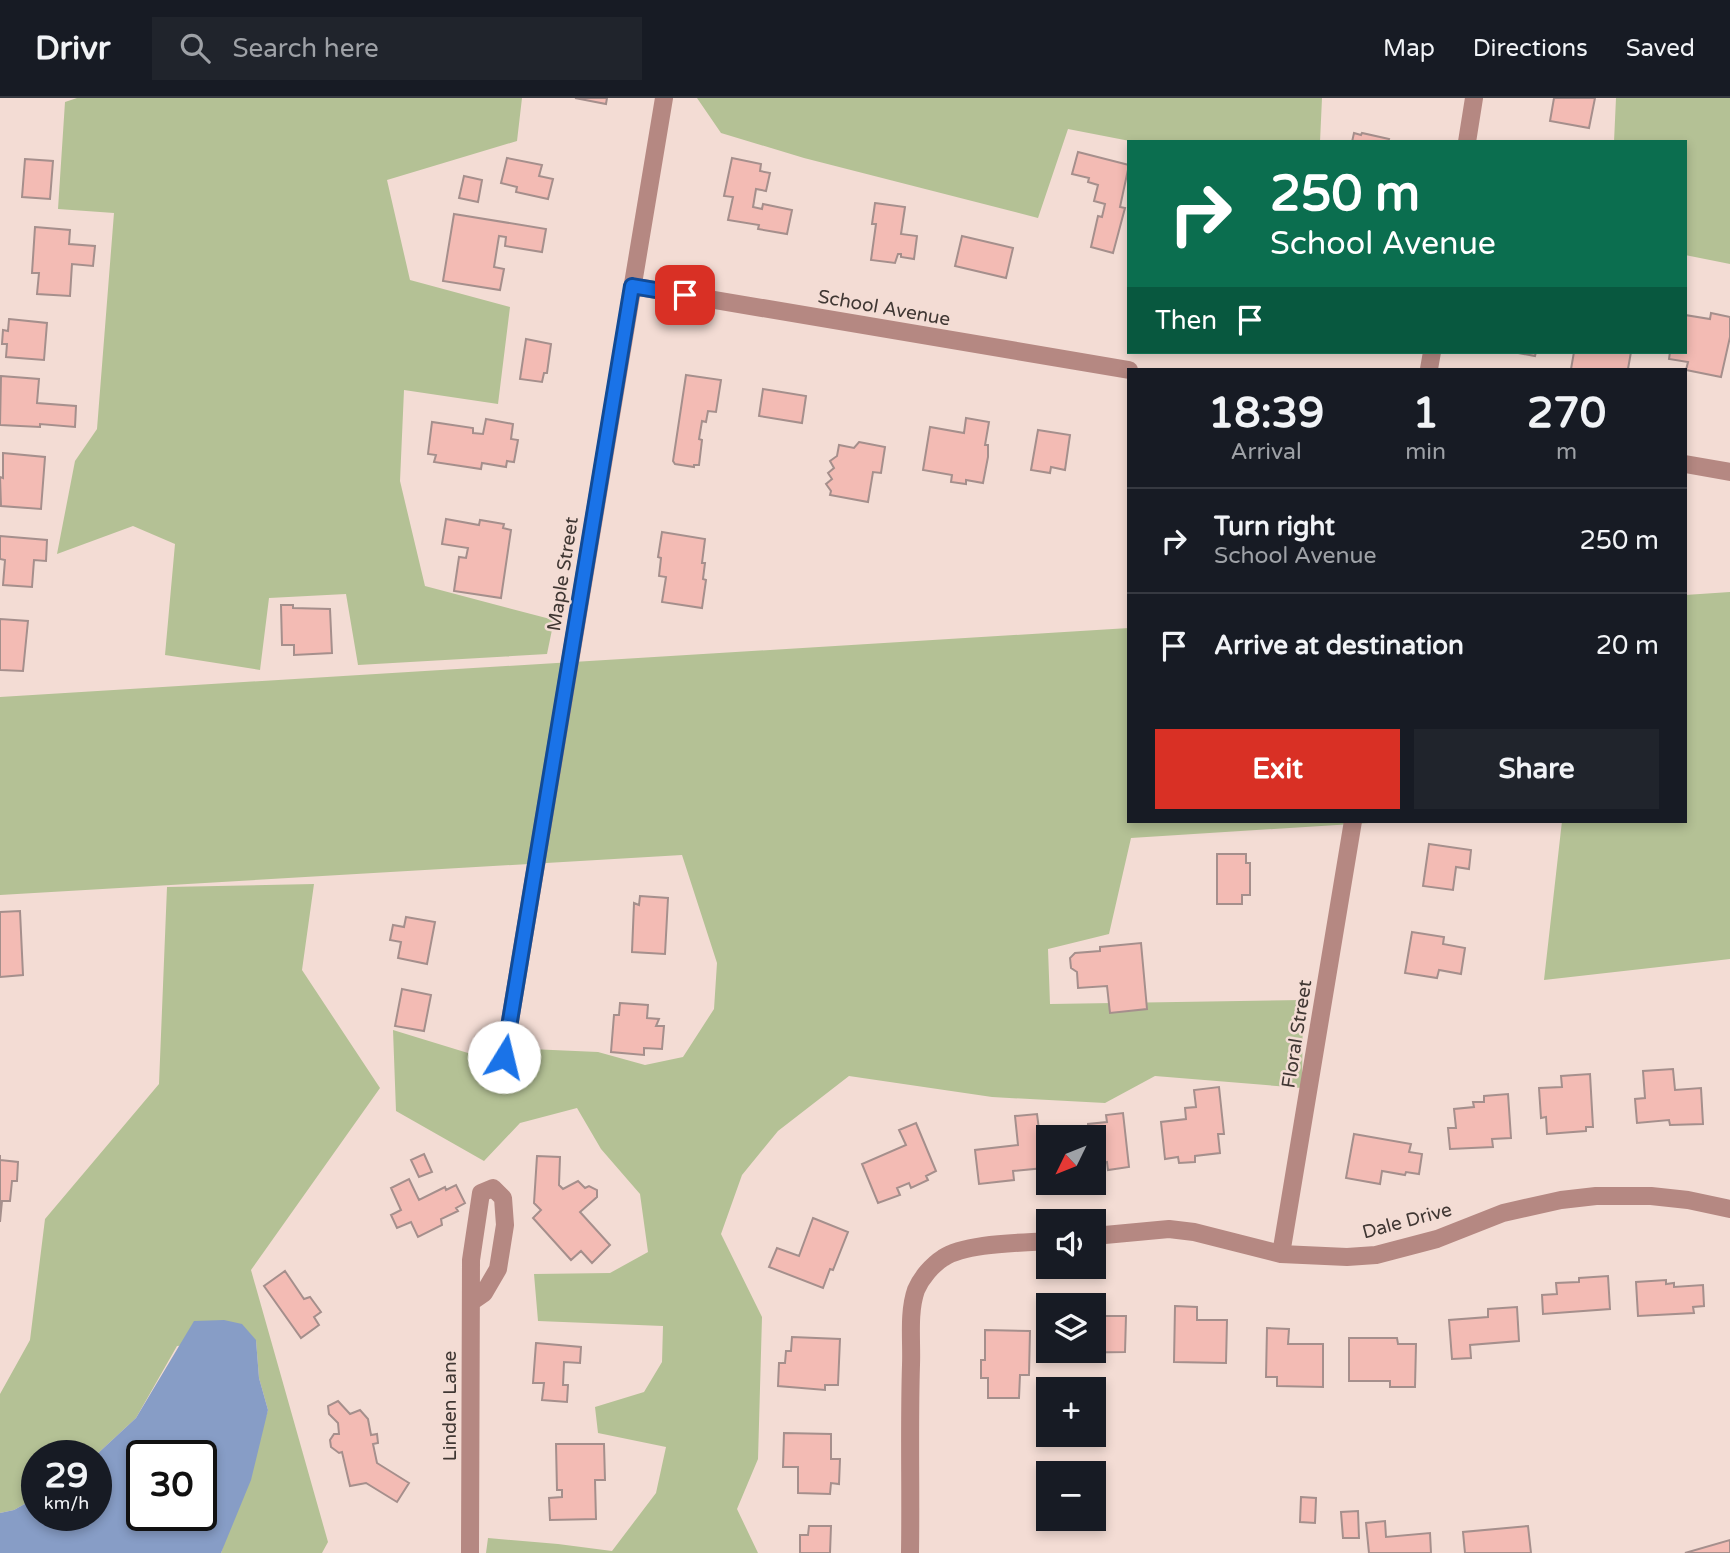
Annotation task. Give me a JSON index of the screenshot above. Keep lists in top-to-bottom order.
{
  "streets": {
    "street": [
      "School Avenue",
      "Maple Street",
      "Floral Street",
      "Dale Drive",
      "Linden Lane"
    ]
  },
  "crossings": [
    ["School Avenue", "Maple Street"],
    ["Floral Street", "Dale Drive"]
  ],
  "north": "bottom left",
  "page": {
    "header": "Drivr",
    "search": "Search here",
    "nav": ["Map", "Directions", "Saved"],
    "turn": ["250 m", "School Avenue"],
    "then": "Then",
    "eta": [
      "18:39",
      "Arrival",
      "1",
      "min",
      "270",
      "m"
    ],
    "list": [
      {
        "name": "Turn right",
        "note": "School Avenue",
        "value": "250 m"
      },
      {
        "name": "Arrive at destination",
        "value": "20 m"
      }
    ],
    "buttons": ["Exit", "Share"],
    "map_buttons": ["+", "−"],
    "speed": "29 km/h",
    "limit": "30"
  }
}
